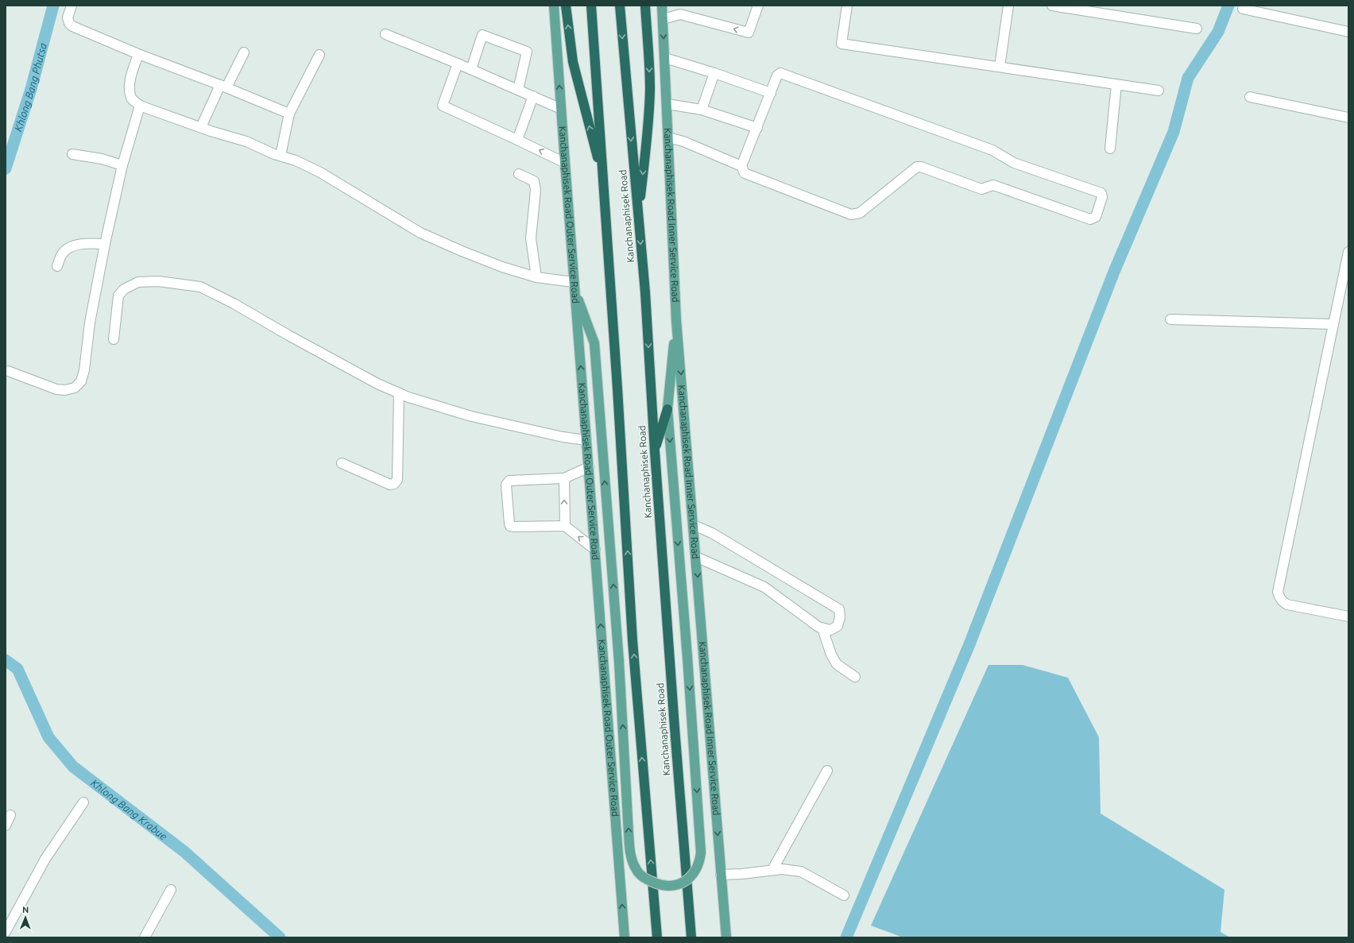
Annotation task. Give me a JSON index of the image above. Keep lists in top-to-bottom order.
{
  "streets": {
    "highway": ["Kanchanaphisek Road"],
    "main road": ["Kanchanaphisek Road Outer Service Road", "Kanchanaphisek Road Inner Service Road"]
  },
  "one_way": ["Kanchanaphisek Road Outer Service Road", "Kanchanaphisek Road Inner Service Road"],
  "water": ["Khlong Bang Phutsa", "Khlong Bang Krabue"],
  "north": "top"
}
